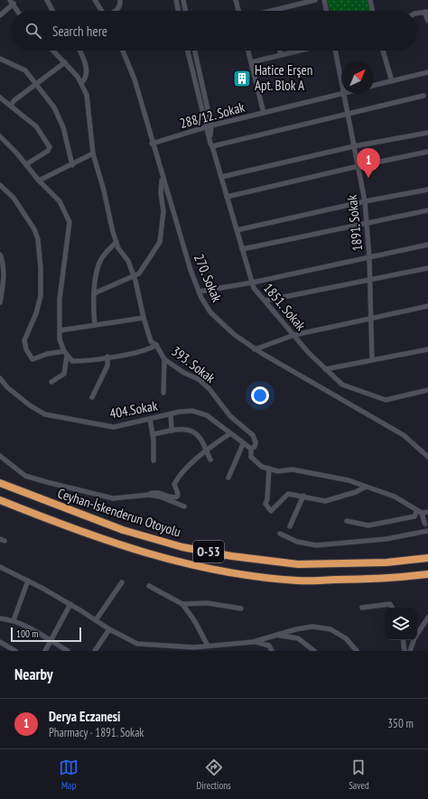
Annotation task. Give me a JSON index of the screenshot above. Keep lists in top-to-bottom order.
{
  "streets": {
    "highway": ["Ceyhan-İskenderun Otoyolu", "O-53"],
    "street": [
      "288/12. Sokak",
      "1891. Sokak",
      "270. Sokak",
      "1851. Sokak",
      "393. Sokak",
      "404.Sokak"
    ]
  },
  "crossings": [
    ["288/12. Sokak", "270. Sokak"],
    ["288/12. Sokak", "1851. Sokak"],
    ["393. Sokak", "404.Sokak"]
  ],
  "places": {
    "building": ["Hatice Erşen Apt. Blok A"]
  },
  "scale_bar": "100 m",
  "north": "top right",
  "page": {
    "search": "Search here",
    "pins": "1",
    "scale": "100 m",
    "heading": "Nearby",
    "list": [
      {
        "mark": "1",
        "name": "Derya Eczanesi",
        "note": "Pharmacy · 1891. Sokak",
        "value": "350 m"
      }
    ],
    "nav": ["Map", "Directions", "Saved"]
  }
}
